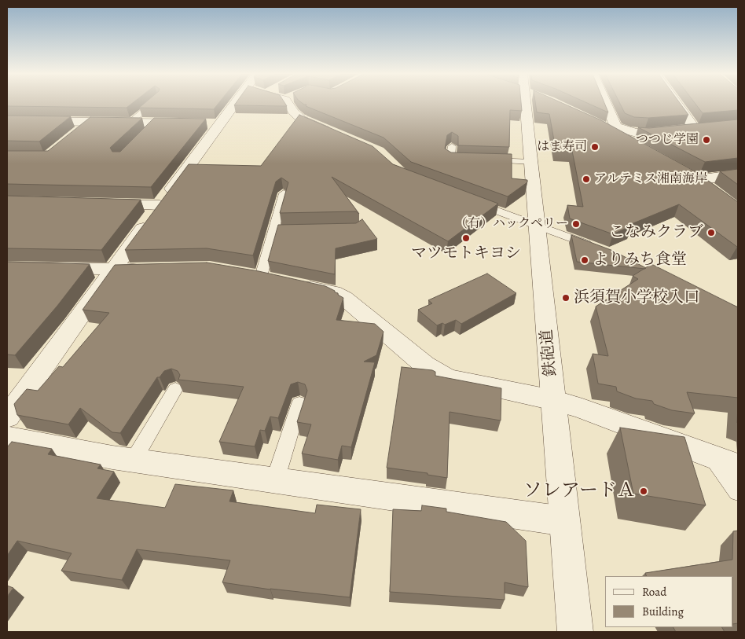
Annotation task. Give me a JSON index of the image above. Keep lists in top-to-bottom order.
{
  "streets": {
    "street": ["鉄砲道"]
  },
  "places": [
    "つつじ学園",
    "はま寿司",
    "アルテミス湘南海岸",
    "（有）ハックペリー",
    "こなみクラブ",
    "マツモトキヨシ",
    "よりみち食堂",
    "浜須賀小学校入口",
    "ソレアードＡ"
  ],
  "legend": ["Road", "Building"]
}
